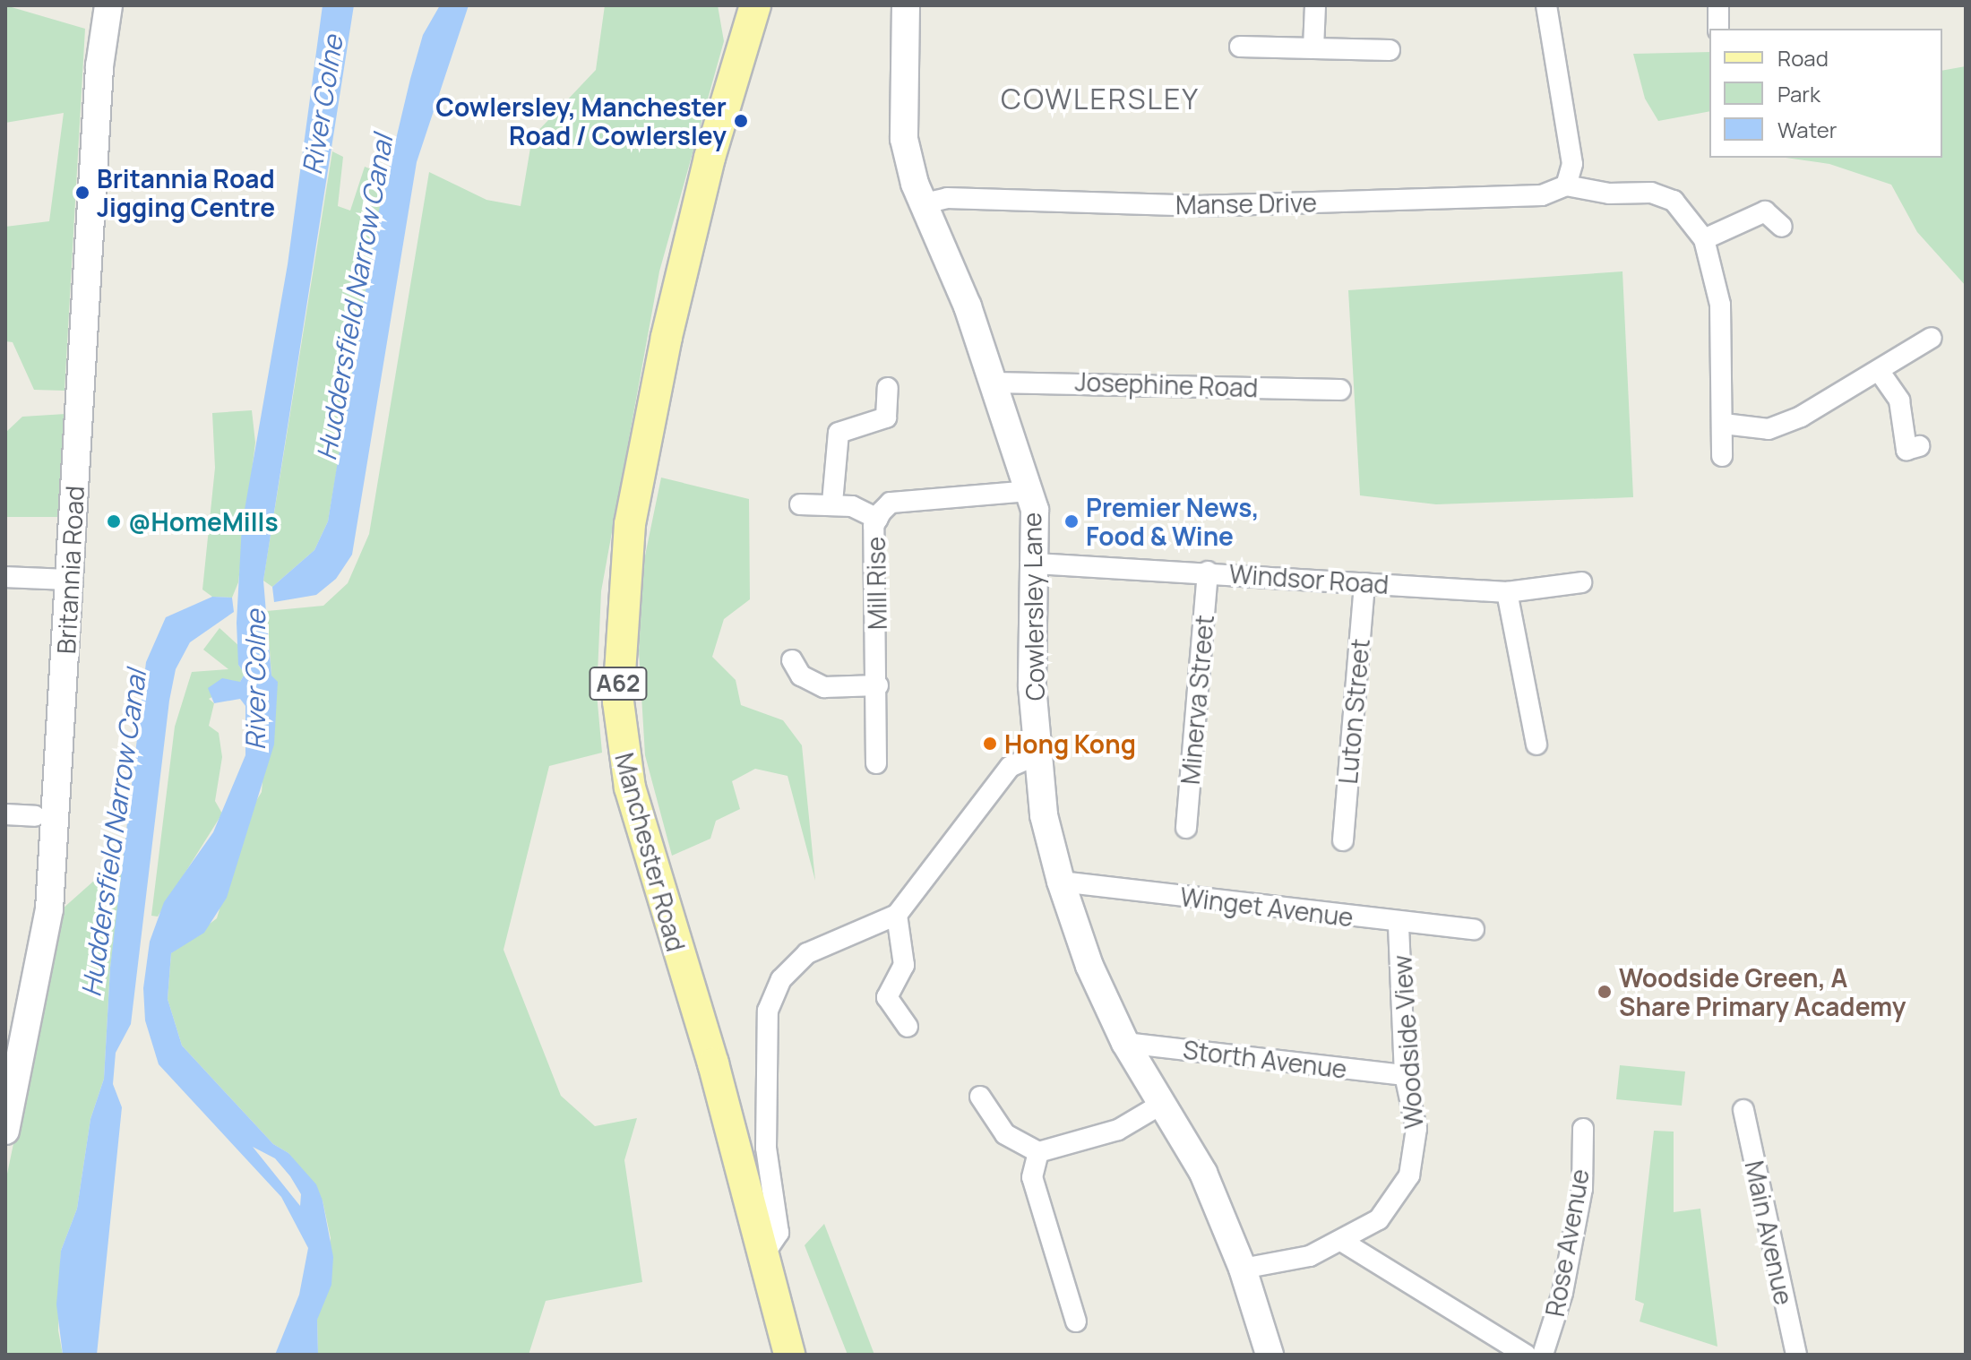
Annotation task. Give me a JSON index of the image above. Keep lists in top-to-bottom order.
{
  "streets": {
    "main road": ["A62", "Manchester Road"],
    "street": [
      "Manse Drive",
      "Josephine Road",
      "Britannia Road",
      "Windsor Road",
      "Mill Rise",
      "Cowlersley Lane",
      "Minerva Street",
      "Luton Street",
      "Winget Avenue",
      "Woodside View",
      "Storth Avenue",
      "Main Avenue",
      "Rose Avenue"
    ]
  },
  "crossings": [
    ["Manse Drive", "Cowlersley Lane"],
    ["Josephine Road", "Cowlersley Lane"],
    ["Windsor Road", "Cowlersley Lane"],
    ["Windsor Road", "Minerva Street"],
    ["Windsor Road", "Luton Street"],
    ["Mill Rise", "Cowlersley Lane"],
    ["Cowlersley Lane", "Winget Avenue"],
    ["Cowlersley Lane", "Woodside View"],
    ["Cowlersley Lane", "Storth Avenue"],
    ["Winget Avenue", "Woodside View"],
    ["Woodside View", "Storth Avenue"]
  ],
  "districts": ["COWLERSLEY"],
  "water": ["River Colne", "Huddersfield Narrow Canal"],
  "places": [
    "Cowlersley, Manchester Road / Cowlersley",
    "Britannia Road Jigging Centre",
    "@HomeMills",
    "Premier News, Food & Wine",
    "Hong Kong",
    "Woodside Green, A Share Primary Academy"
  ],
  "legend": ["Road", "Park", "Water"]
}
